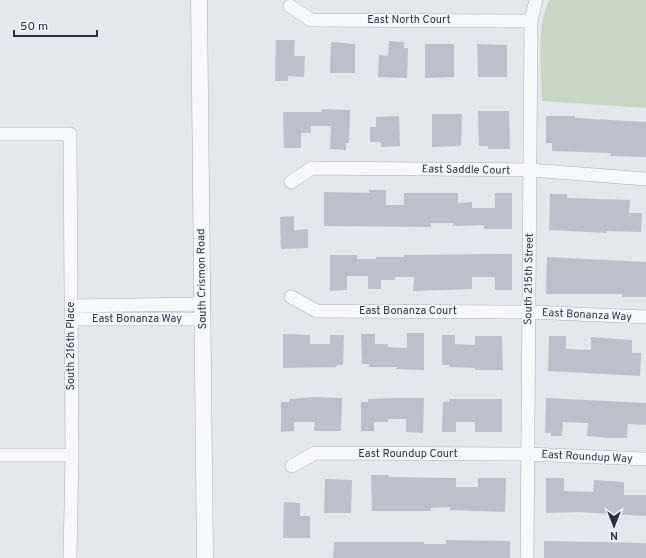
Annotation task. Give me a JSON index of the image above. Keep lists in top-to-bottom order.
{
  "streets": {
    "street": [
      "East North Court",
      "East Saddle Court",
      "South Crismon Road",
      "South 215th Street",
      "East Bonanza Court",
      "East Bonanza Way",
      "South 216th Place",
      "East Roundup Court",
      "East Roundup Way"
    ]
  },
  "crossings": [
    ["East North Court", "South 215th Street"],
    ["East Saddle Court", "South 215th Street"],
    ["South Crismon Road", "East Bonanza Way"],
    ["South 215th Street", "East Bonanza Court"],
    ["South 215th Street", "East Bonanza Way"],
    ["South 215th Street", "East Roundup Court"],
    ["South 215th Street", "East Roundup Way"],
    ["East Bonanza Court", "East Bonanza Way"],
    ["East Bonanza Way", "South 216th Place"],
    ["East Roundup Court", "East Roundup Way"]
  ],
  "scale_bar": "50 m",
  "north": "bottom"
}
